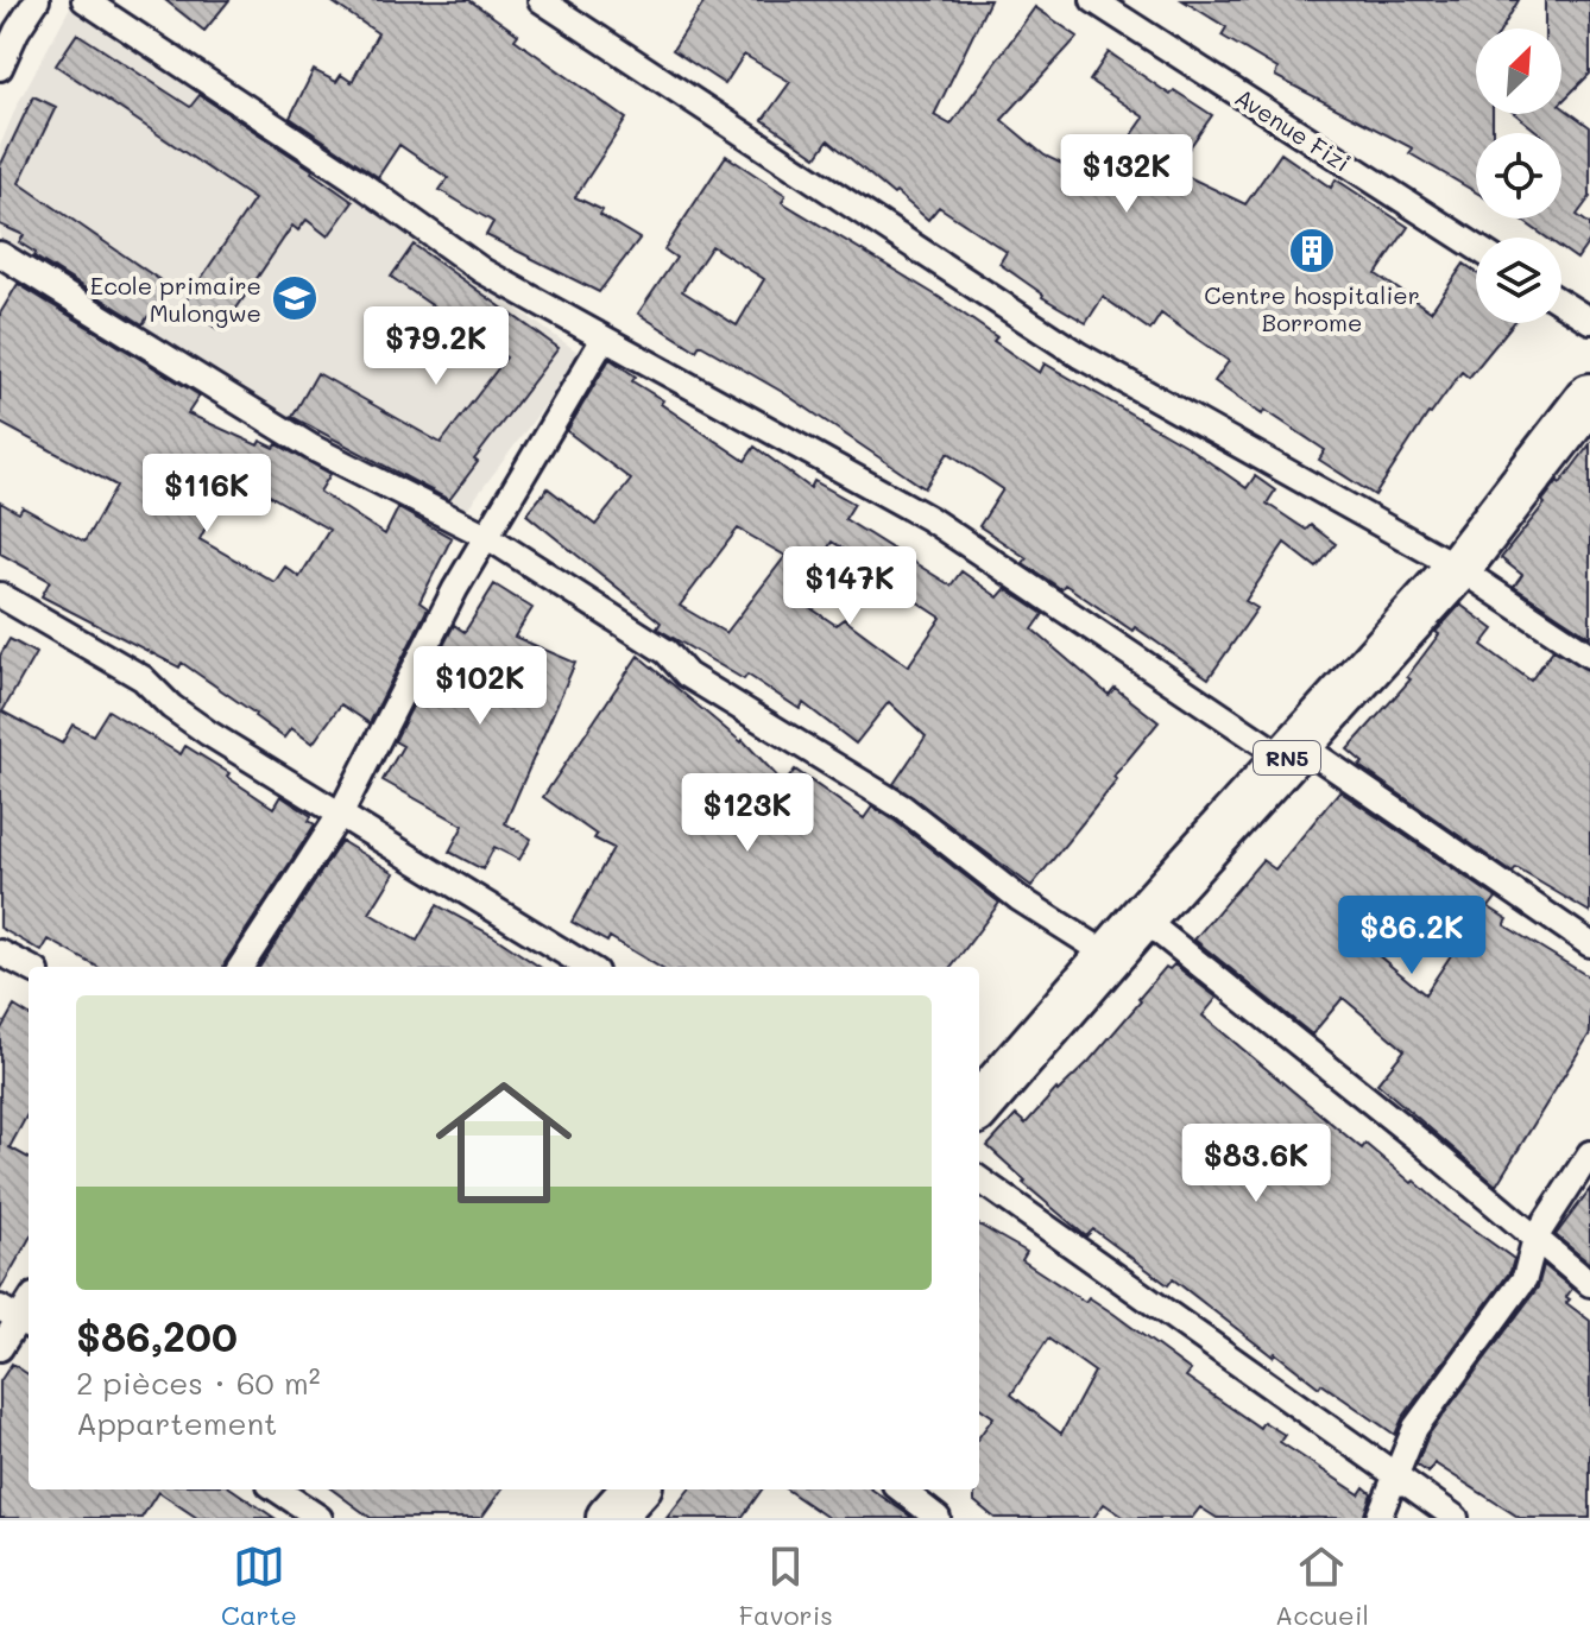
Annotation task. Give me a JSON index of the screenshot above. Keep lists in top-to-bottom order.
{
  "streets": {
    "highway": ["RN5"],
    "street": ["Avenue Fizi"]
  },
  "places": {
    "building": ["Centre hospitalier Borrome"],
    "school or university": ["Ecole primaire Mulongwe"]
  },
  "north": "top right",
  "page": {
    "price": [
      "$132K",
      "$79.2K",
      "$116K",
      "$147K",
      "$102K",
      "$123K",
      "$86.2K",
      "$83.6K"
    ],
    "list": [
      {
        "name": "$86,200",
        "note": "2 pièces · 60 m² · Appartement"
      }
    ],
    "tabs": ["Carte", "Favoris", "Accueil"]
  }
}
